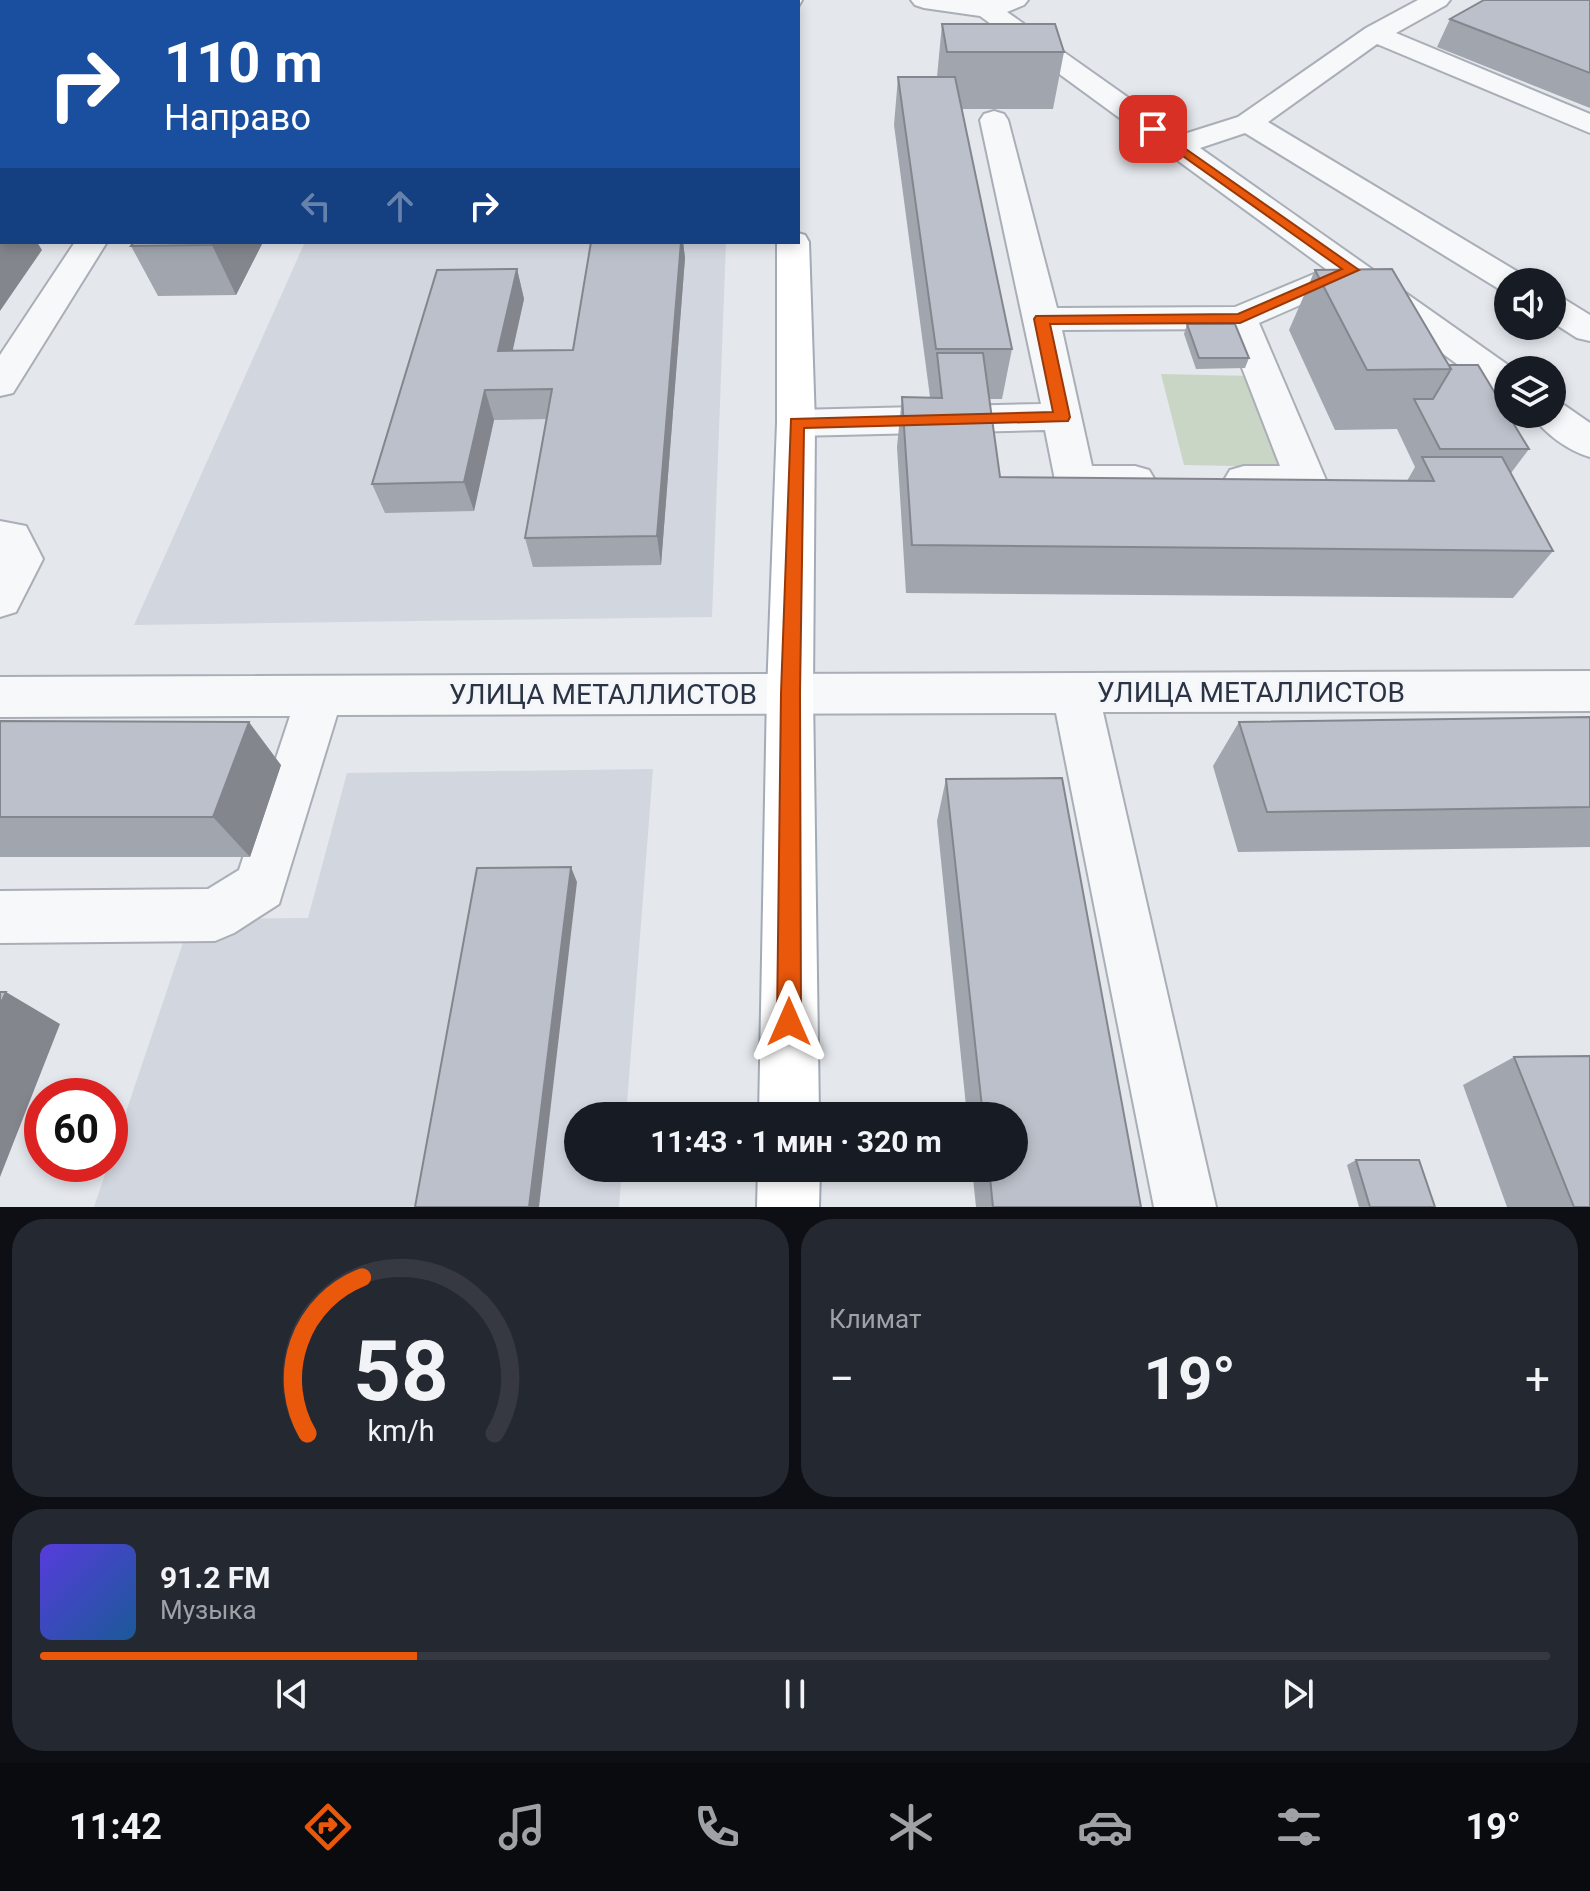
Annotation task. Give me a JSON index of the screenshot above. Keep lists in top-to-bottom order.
{
  "streets": {
    "street": ["УЛИЦА МЕТАЛЛИСТОВ"]
  },
  "page": {
    "turn": ["110 m", "Направо"],
    "limit": "60",
    "trip": "11:43 · 1 мин · 320 m",
    "tile": "Климат",
    "heat": ["−", "19°", "+"],
    "song": ["91.2 FM", "Музыка"],
    "tabs": ["11:42", "19°"],
    "gauge": ["58", "km/h"]
  }
}
